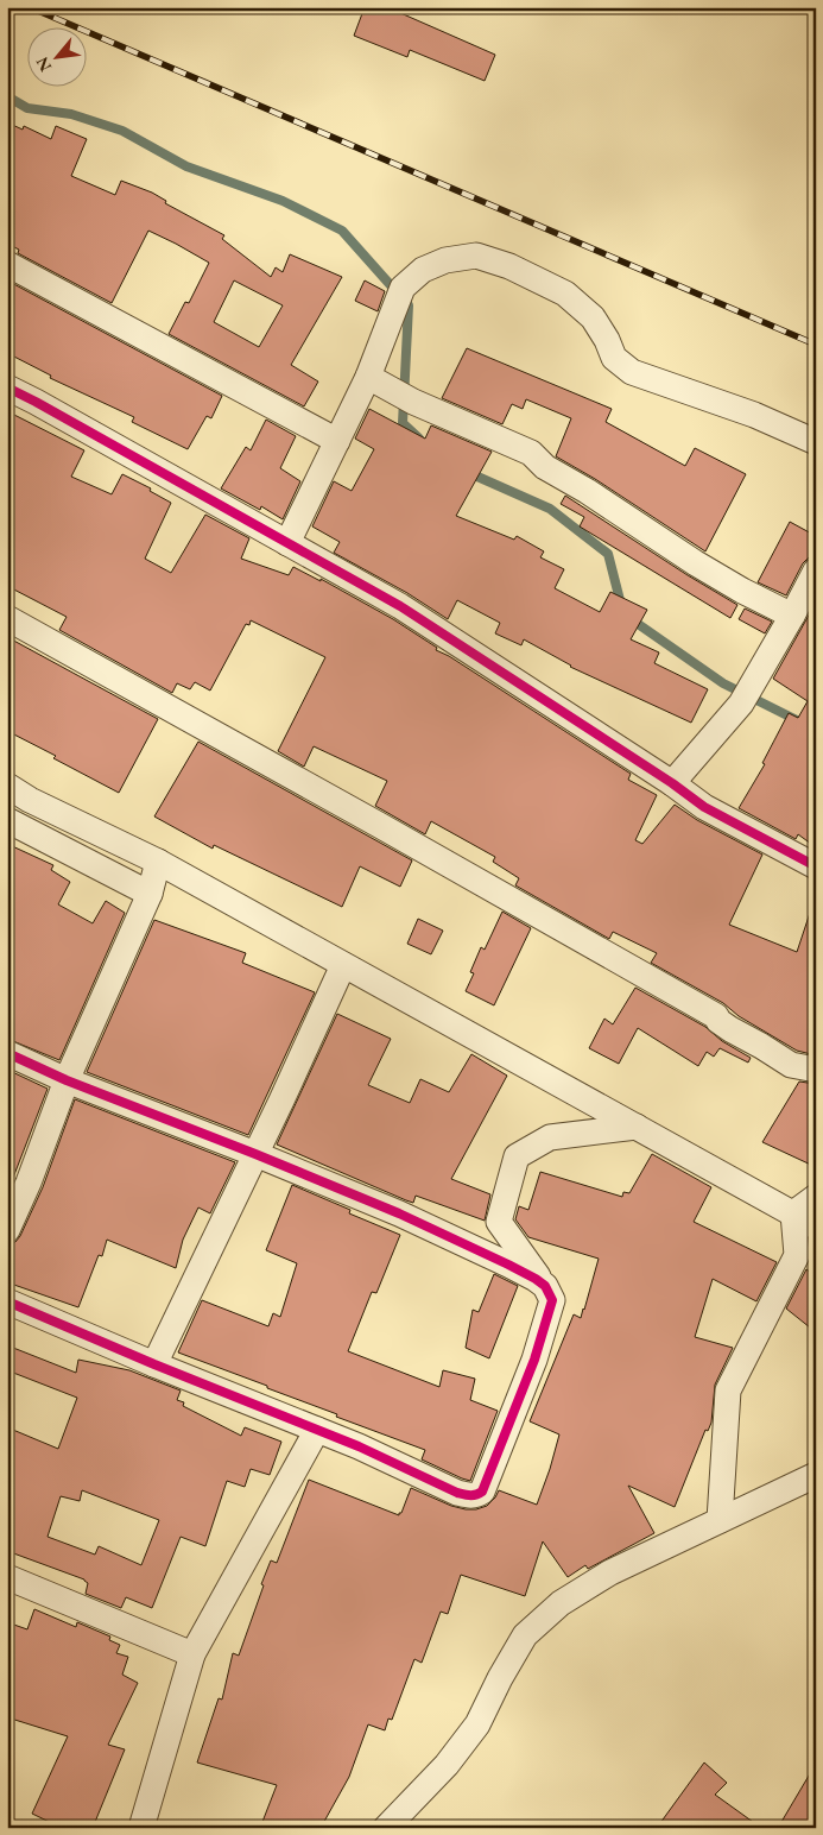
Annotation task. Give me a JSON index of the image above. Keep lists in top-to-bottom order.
{
  "north": "bottom left"
}
